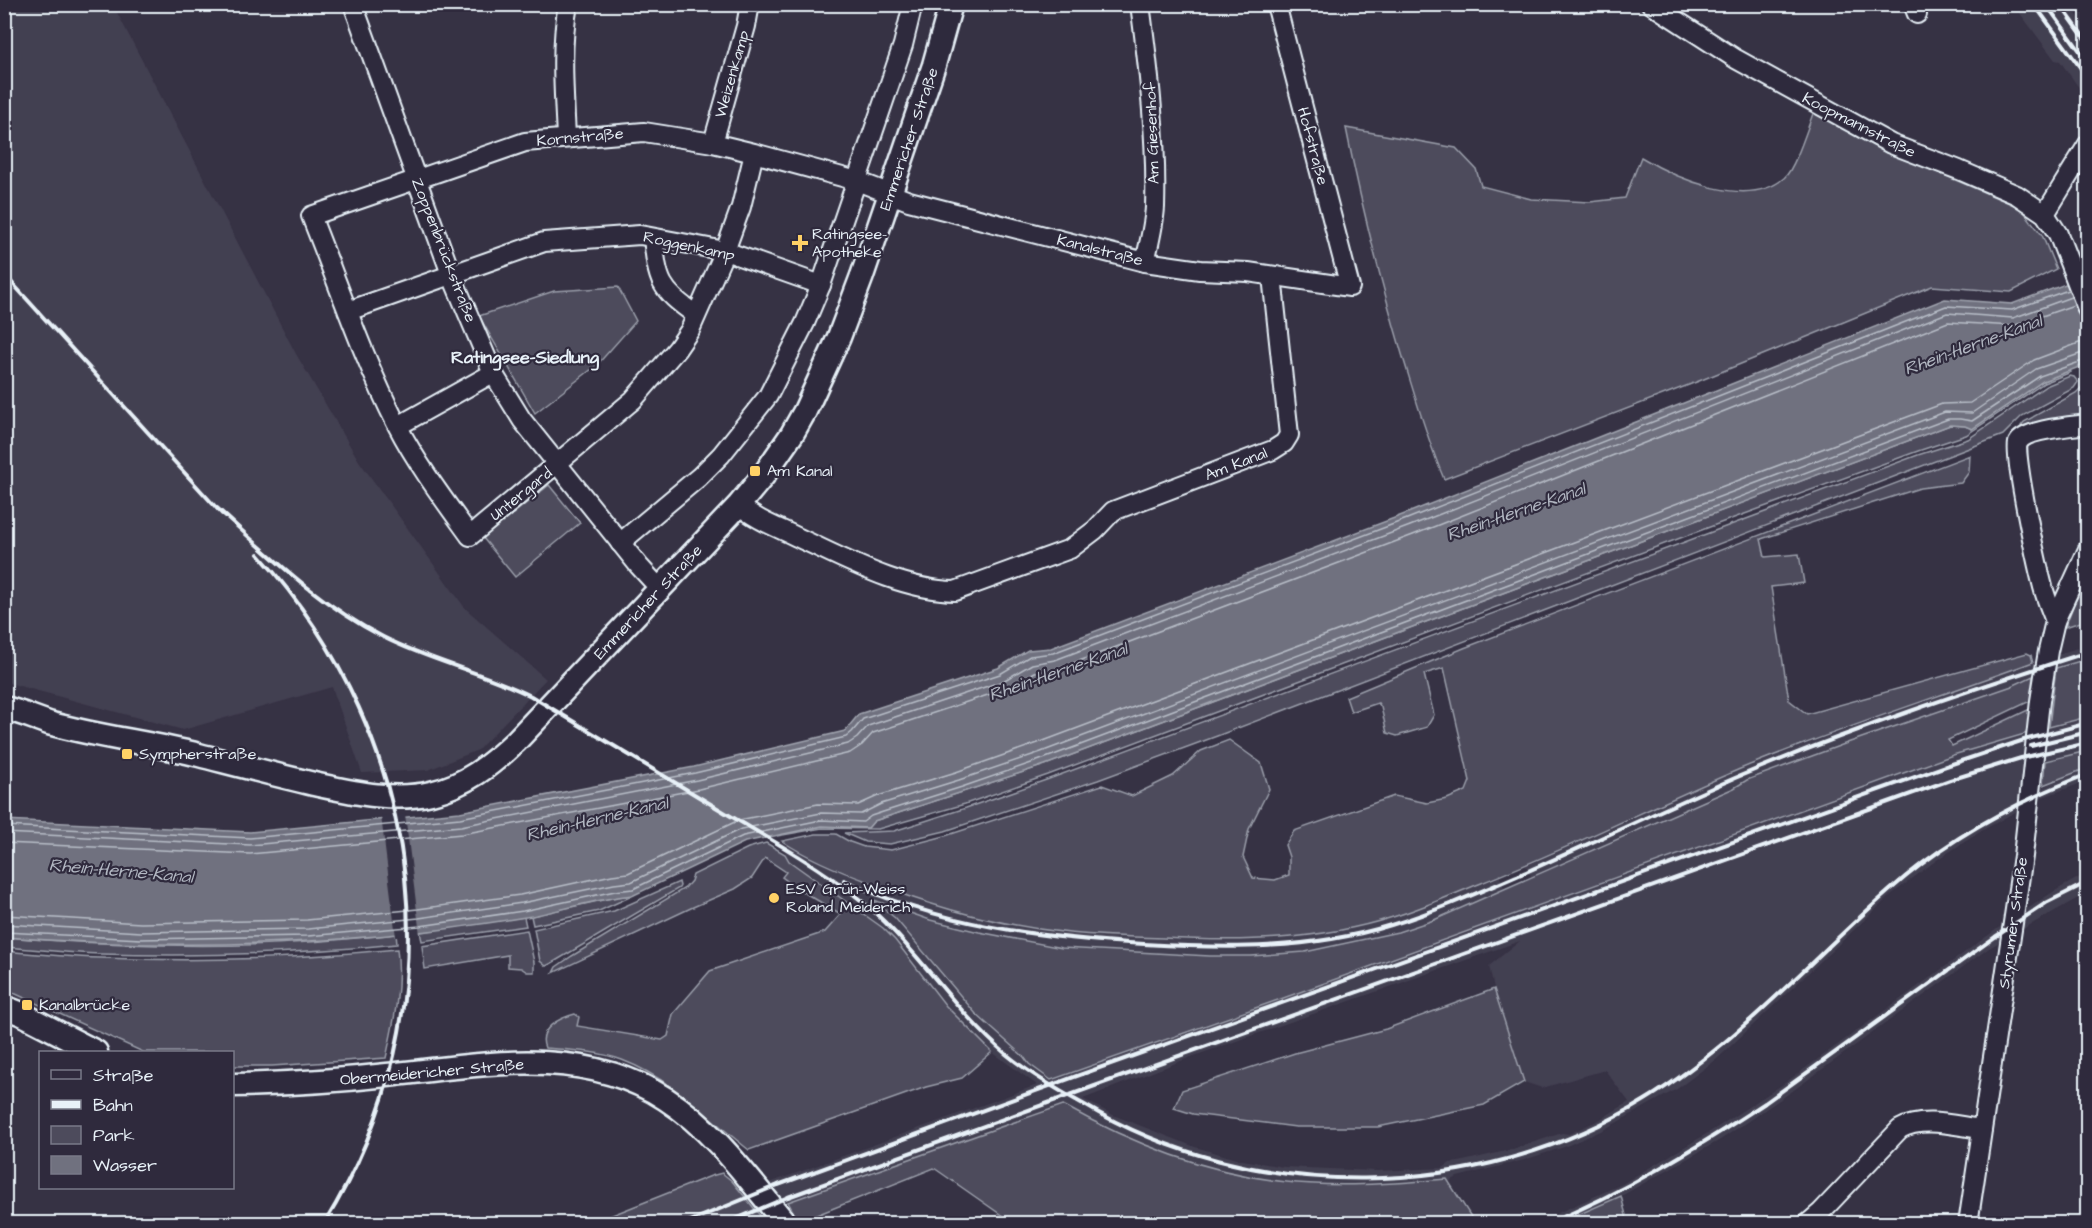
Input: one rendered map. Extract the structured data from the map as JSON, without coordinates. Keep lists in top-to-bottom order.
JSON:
{
  "streets": {
    "main road": ["Emmericher Straße", "Obermeidericher Straße"],
    "street": [
      "Weizenkamp",
      "Koopmannstraße",
      "Am Giesenhof",
      "Kornstraße",
      "Hofstraße",
      "Roggenkamp",
      "Zoppenbrückstraße",
      "Kanalstraße",
      "Am Kanal",
      "Untergard",
      "Styrumer Straße"
    ]
  },
  "crossings": [
    ["Weizenkamp", "Kornstraße"],
    ["Am Giesenhof", "Kanalstraße"],
    ["Kornstraße", "Zoppenbrückstraße"],
    ["Kornstraße", "Kanalstraße"],
    ["Kornstraße", "Untergard"],
    ["Emmericher Straße", "Zoppenbrückstraße"],
    ["Emmericher Straße", "Kanalstraße"],
    ["Emmericher Straße", "Am Kanal"],
    ["Hofstraße", "Kanalstraße"],
    ["Roggenkamp", "Zoppenbrückstraße"],
    ["Roggenkamp", "Untergard"],
    ["Zoppenbrückstraße", "Untergard"],
    ["Kanalstraße", "Am Kanal"]
  ],
  "districts": ["Ratingsee-Siedlung"],
  "water": ["Rhein-Herne-Kanal"],
  "places": {
    "health": ["Ratingsee- Apotheke"],
    "transit": ["Am Kanal", "Sympherstraße", "Kanalbrücke"],
    "other": ["ESV Grün-Weiss Roland Meiderich"]
  },
  "legend": [
    "Straße",
    "Bahn",
    "Park",
    "Wasser"
  ]
}
